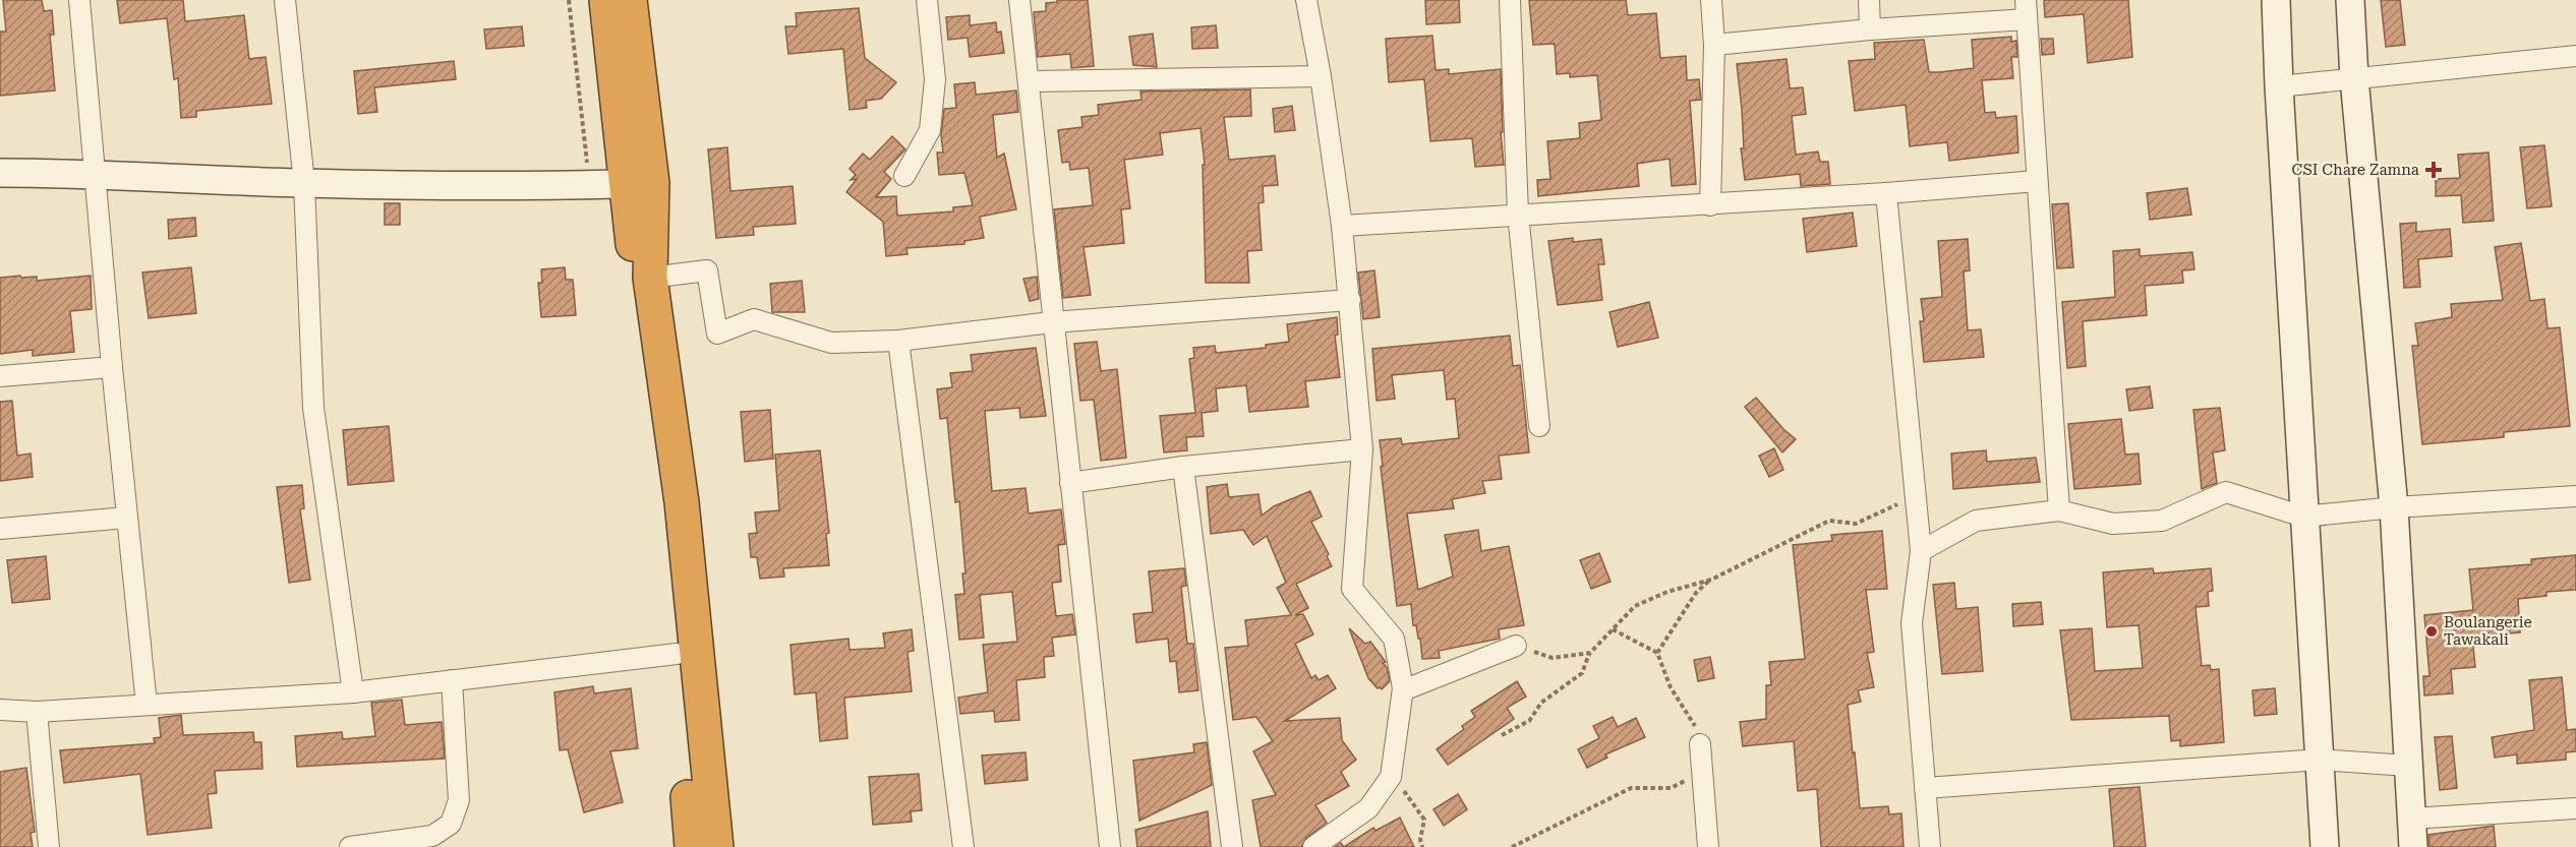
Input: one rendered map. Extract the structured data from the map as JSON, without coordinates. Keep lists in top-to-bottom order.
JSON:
{
  "places": {
    "health": ["CSI Chare Zamna"],
    "other": ["Boulangerie Tawakali"]
  }
}
